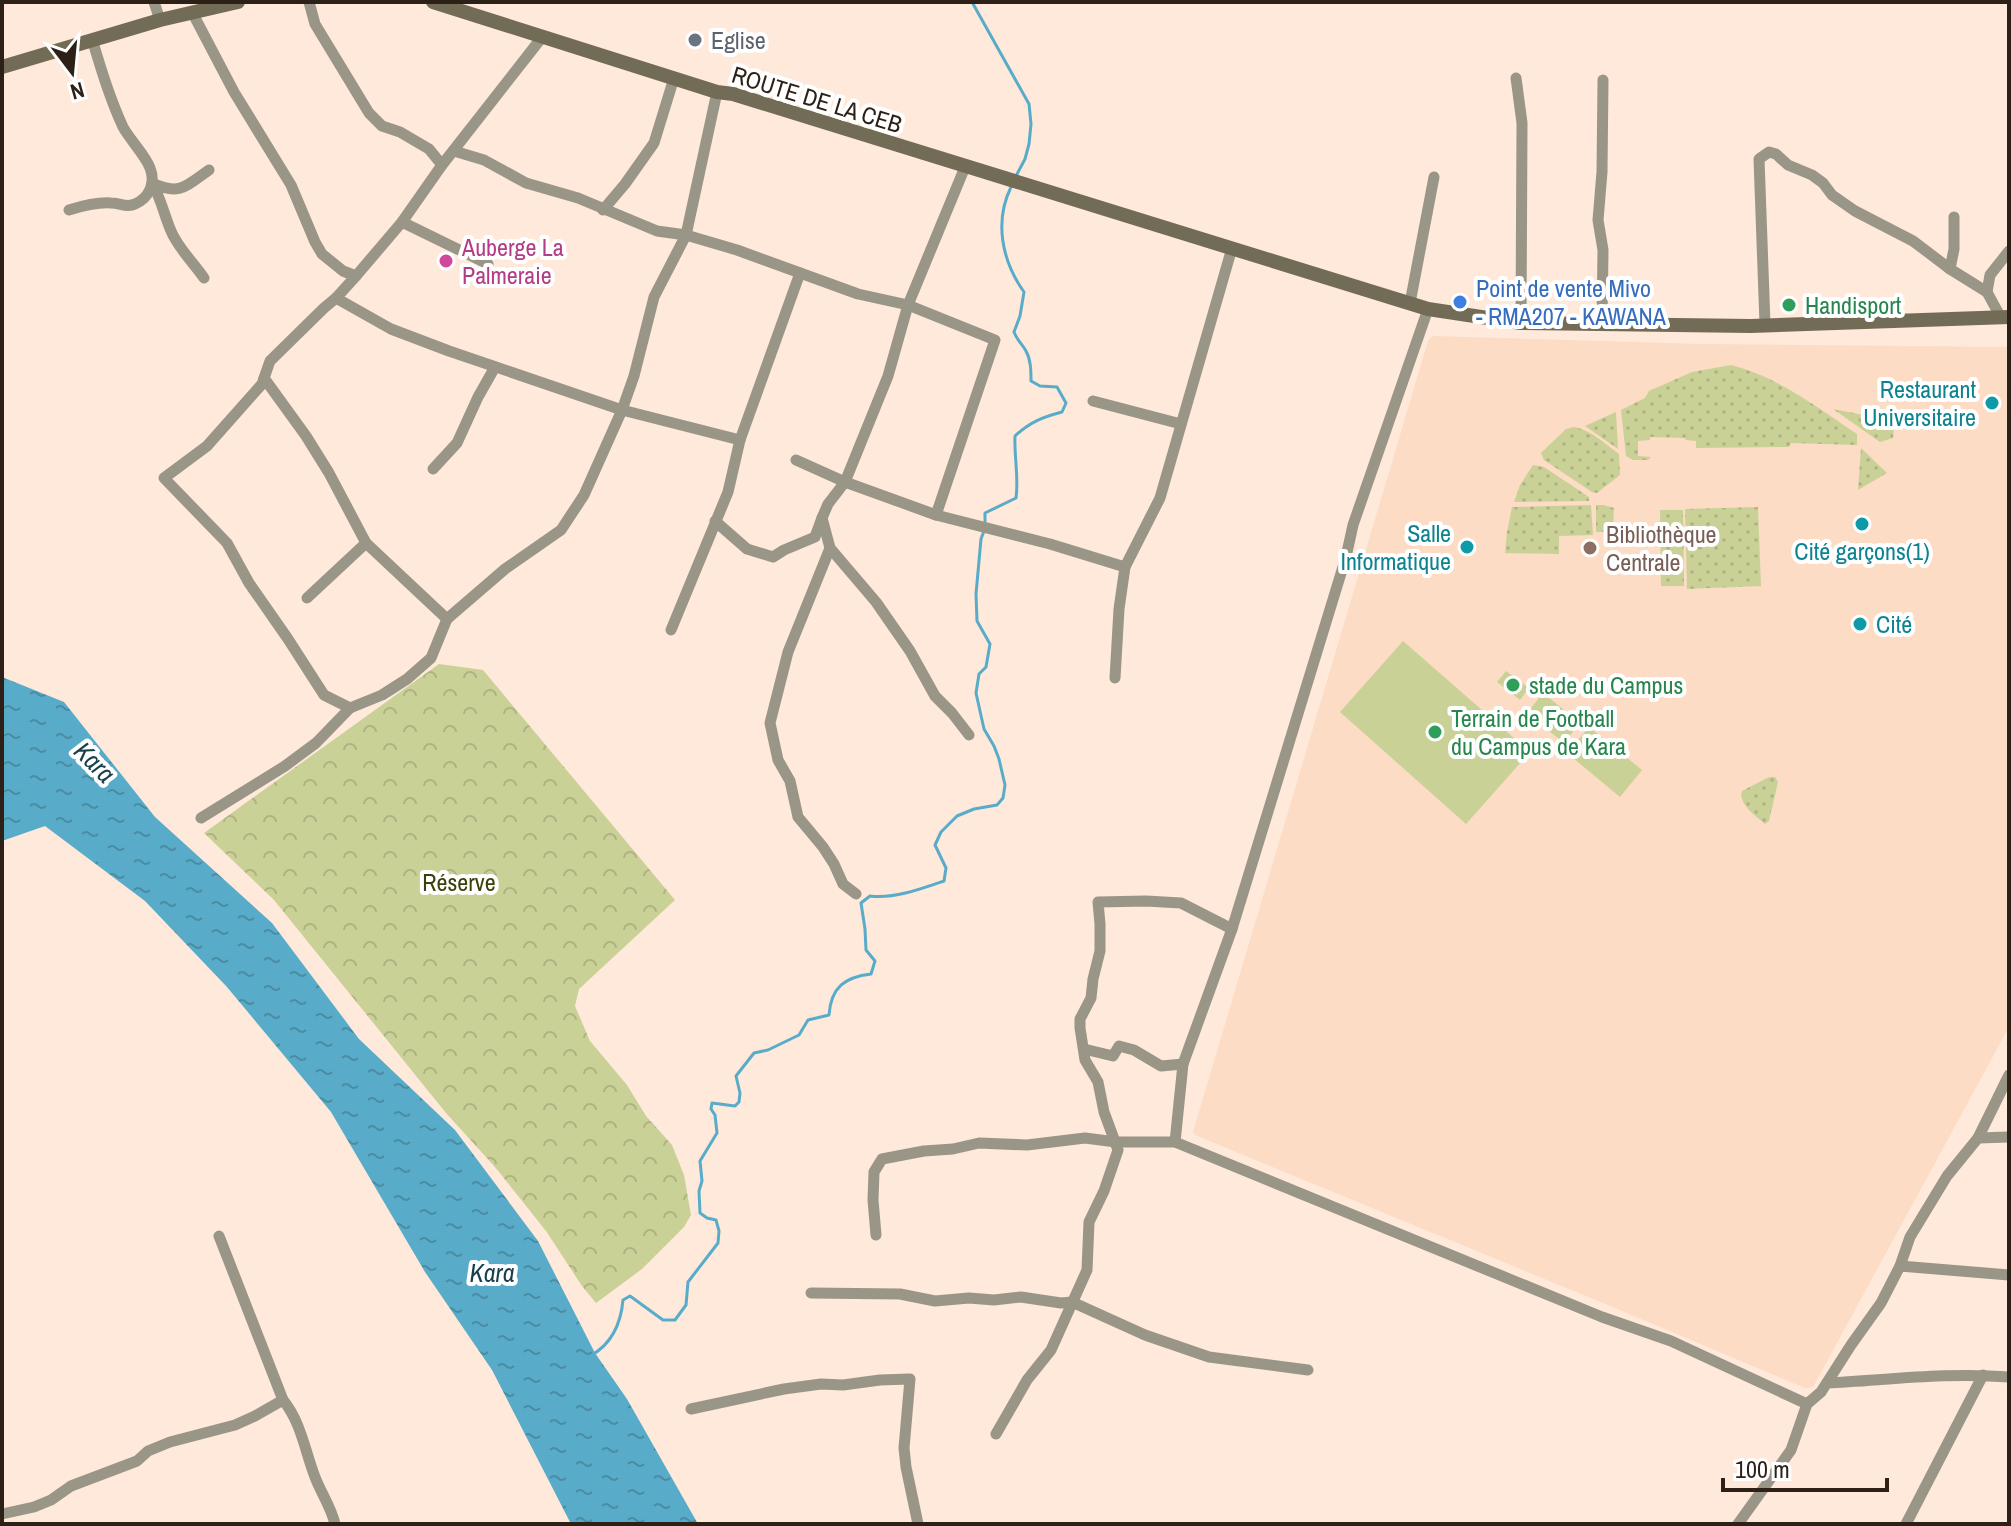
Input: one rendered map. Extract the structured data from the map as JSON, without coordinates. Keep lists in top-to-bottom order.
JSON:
{
  "streets": {
    "main road": ["ROUTE DE LA CEB"]
  },
  "water": ["Kara"],
  "parks": ["Réserve"],
  "places": [
    "Eglise",
    "Auberge La Palmeraie",
    "Point de vente Mivo - RMA207 - KAWANA",
    "Handisport",
    "Restaurant Universitaire",
    "Cité garçons(1)",
    "Salle Informatique",
    "Bibliothèque Centrale",
    "Cité",
    "stade du Campus",
    "Terrain de Football du Campus de Kara"
  ],
  "scale_bar": "100 m",
  "north": "bottom"
}
